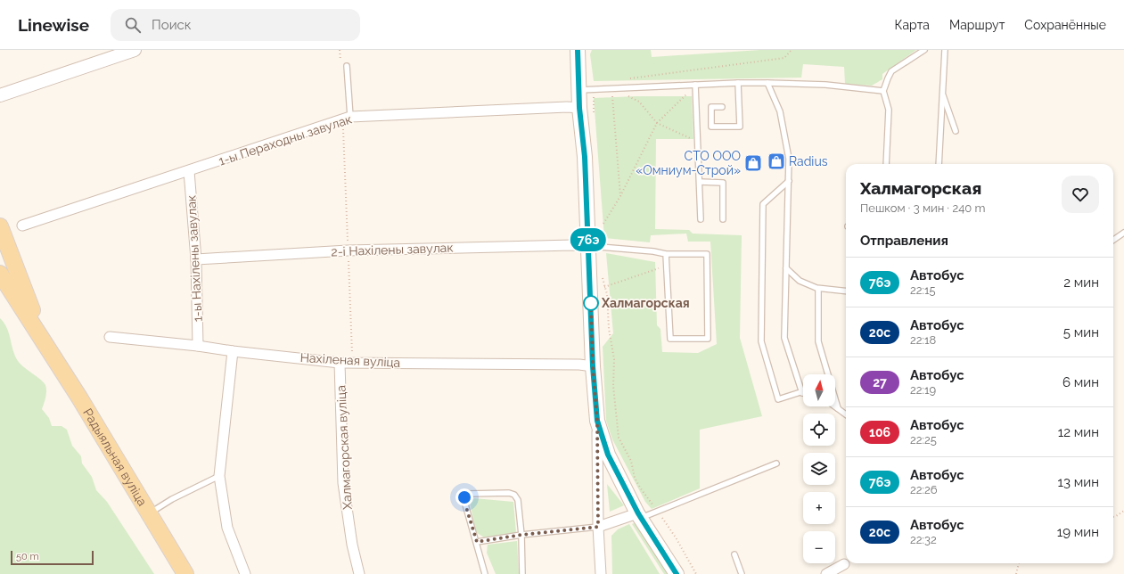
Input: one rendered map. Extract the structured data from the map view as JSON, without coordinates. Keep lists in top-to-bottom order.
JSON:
{
  "streets": {
    "main road": ["Радыяльная вуліца"],
    "street": [
      "1-ы Пераходны завулак",
      "2-і Нахілены завулак",
      "1-ы Нахілены завулак",
      "Нахіленая вуліца",
      "Халмагорская вуліца"
    ]
  },
  "crossings": [
    ["1-ы Пераходны завулак", "1-ы Нахілены завулак"],
    ["2-і Нахілены завулак", "1-ы Нахілены завулак"],
    ["1-ы Нахілены завулак", "Нахіленая вуліца"],
    ["Нахіленая вуліца", "Халмагорская вуліца"]
  ],
  "places": {
    "shop": ["Radius", "СТО ООО «Омниум-Строй»"],
    "other": ["Халмагорская"]
  },
  "lines": ["bus line 76э"],
  "scale_bar": "50 m",
  "north": "top",
  "page": {
    "header": "Linewise",
    "search": "Поиск",
    "nav": ["Карта", "Маршрут", "Сохранённые"],
    "on_map": "76э",
    "heading": [
      ["Халмагорская", "Пешком · 3 мин · 240 m"],
      "Отправления"
    ],
    "list": [
      {
        "mark": "76э",
        "name": "Автобус",
        "note": "22:15",
        "value": "2 мин"
      },
      {
        "mark": "20с",
        "name": "Автобус",
        "note": "22:18",
        "value": "5 мин"
      },
      {
        "mark": "27",
        "name": "Автобус",
        "note": "22:19",
        "value": "6 мин"
      },
      {
        "mark": "106",
        "name": "Автобус",
        "note": "22:25",
        "value": "12 мин"
      },
      {
        "mark": "76э",
        "name": "Автобус",
        "note": "22:26",
        "value": "13 мин"
      },
      {
        "mark": "20с",
        "name": "Автобус",
        "note": "22:32",
        "value": "19 мин"
      }
    ],
    "map_buttons": ["+", "−"],
    "scale": "50 m"
  }
}
